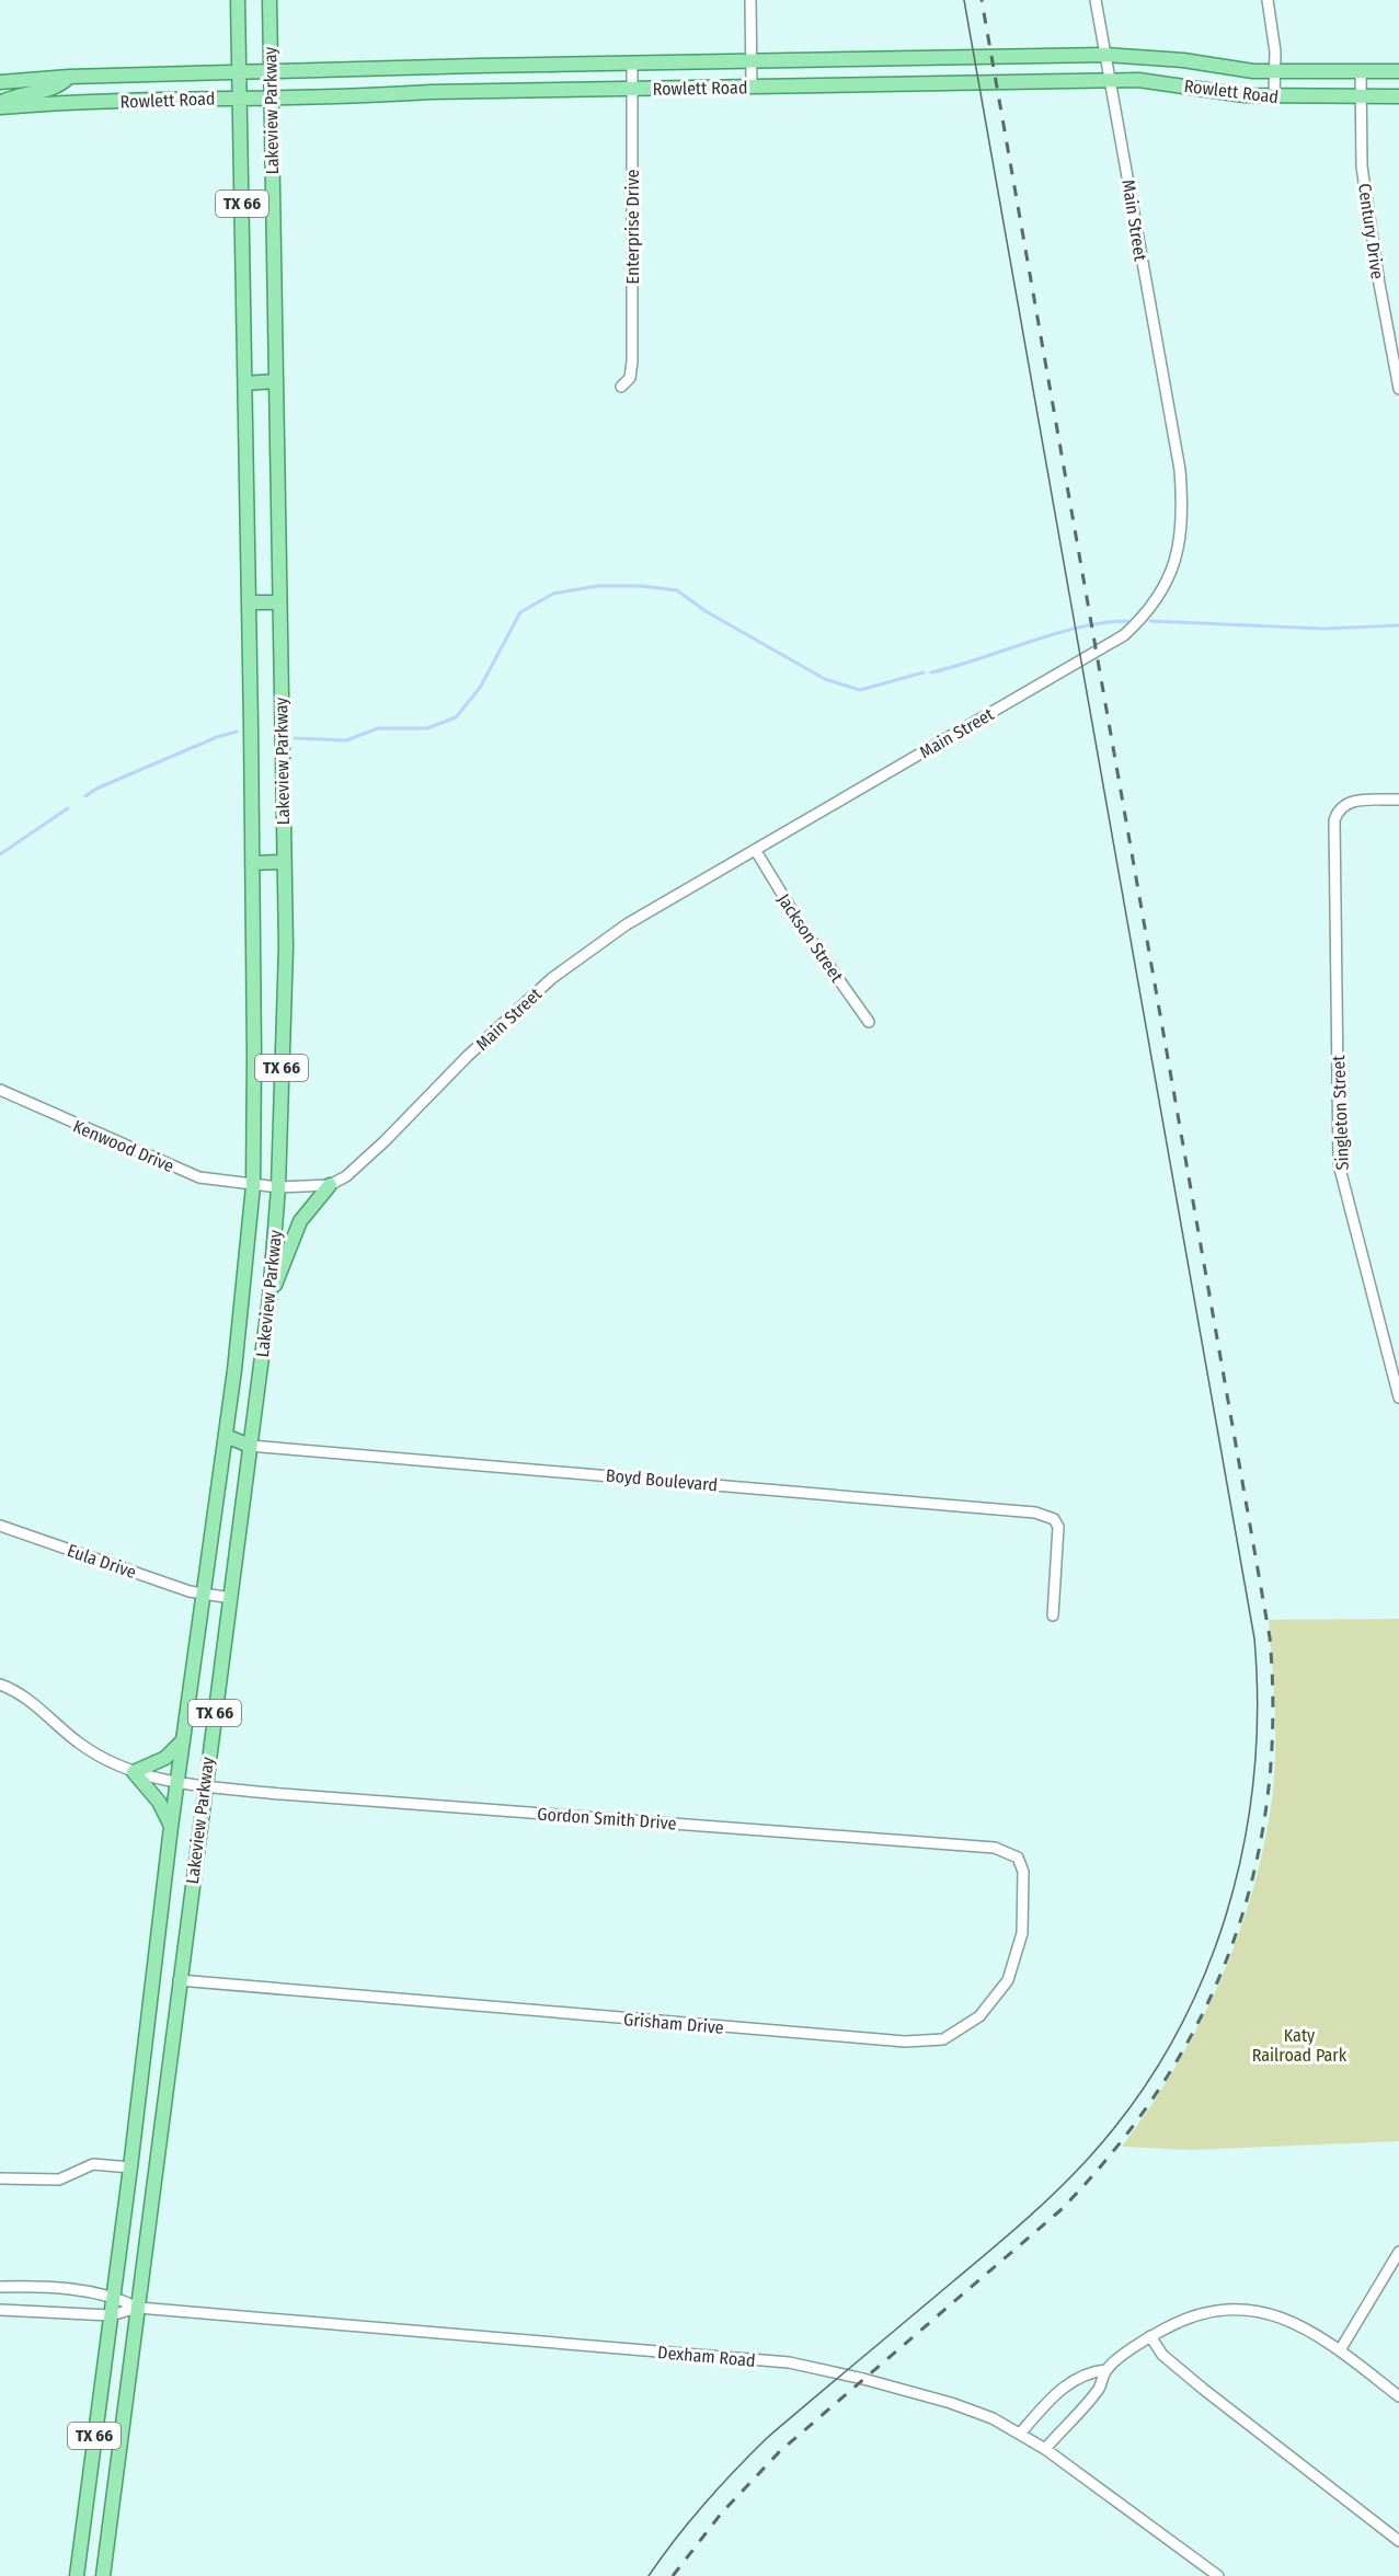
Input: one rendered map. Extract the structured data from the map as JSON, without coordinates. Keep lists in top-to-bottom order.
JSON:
{
  "streets": {
    "main road": ["Rowlett Road", "Lakeview Parkway", "TX 66"],
    "street": [
      "Main Street",
      "Enterprise Drive",
      "Century Drive",
      "Jackson Street",
      "Singleton Street",
      "Kenwood Drive",
      "Boyd Boulevard",
      "Eula Drive",
      "Gordon Smith Drive",
      "Grisham Drive",
      "Dexham Road"
    ]
  },
  "crossings": [
    ["Rowlett Road", "Lakeview Parkway"],
    ["Rowlett Road", "Main Street"],
    ["Rowlett Road", "Enterprise Drive"],
    ["Rowlett Road", "Century Drive"],
    ["Lakeview Parkway", "Kenwood Drive"],
    ["Lakeview Parkway", "Boyd Boulevard"],
    ["Lakeview Parkway", "Eula Drive"],
    ["Lakeview Parkway", "Gordon Smith Drive"],
    ["Lakeview Parkway", "Grisham Drive"],
    ["Lakeview Parkway", "Dexham Road"],
    ["Main Street", "Jackson Street"],
    ["Gordon Smith Drive", "Grisham Drive"]
  ],
  "parks": ["Katy Railroad Park"]
}
